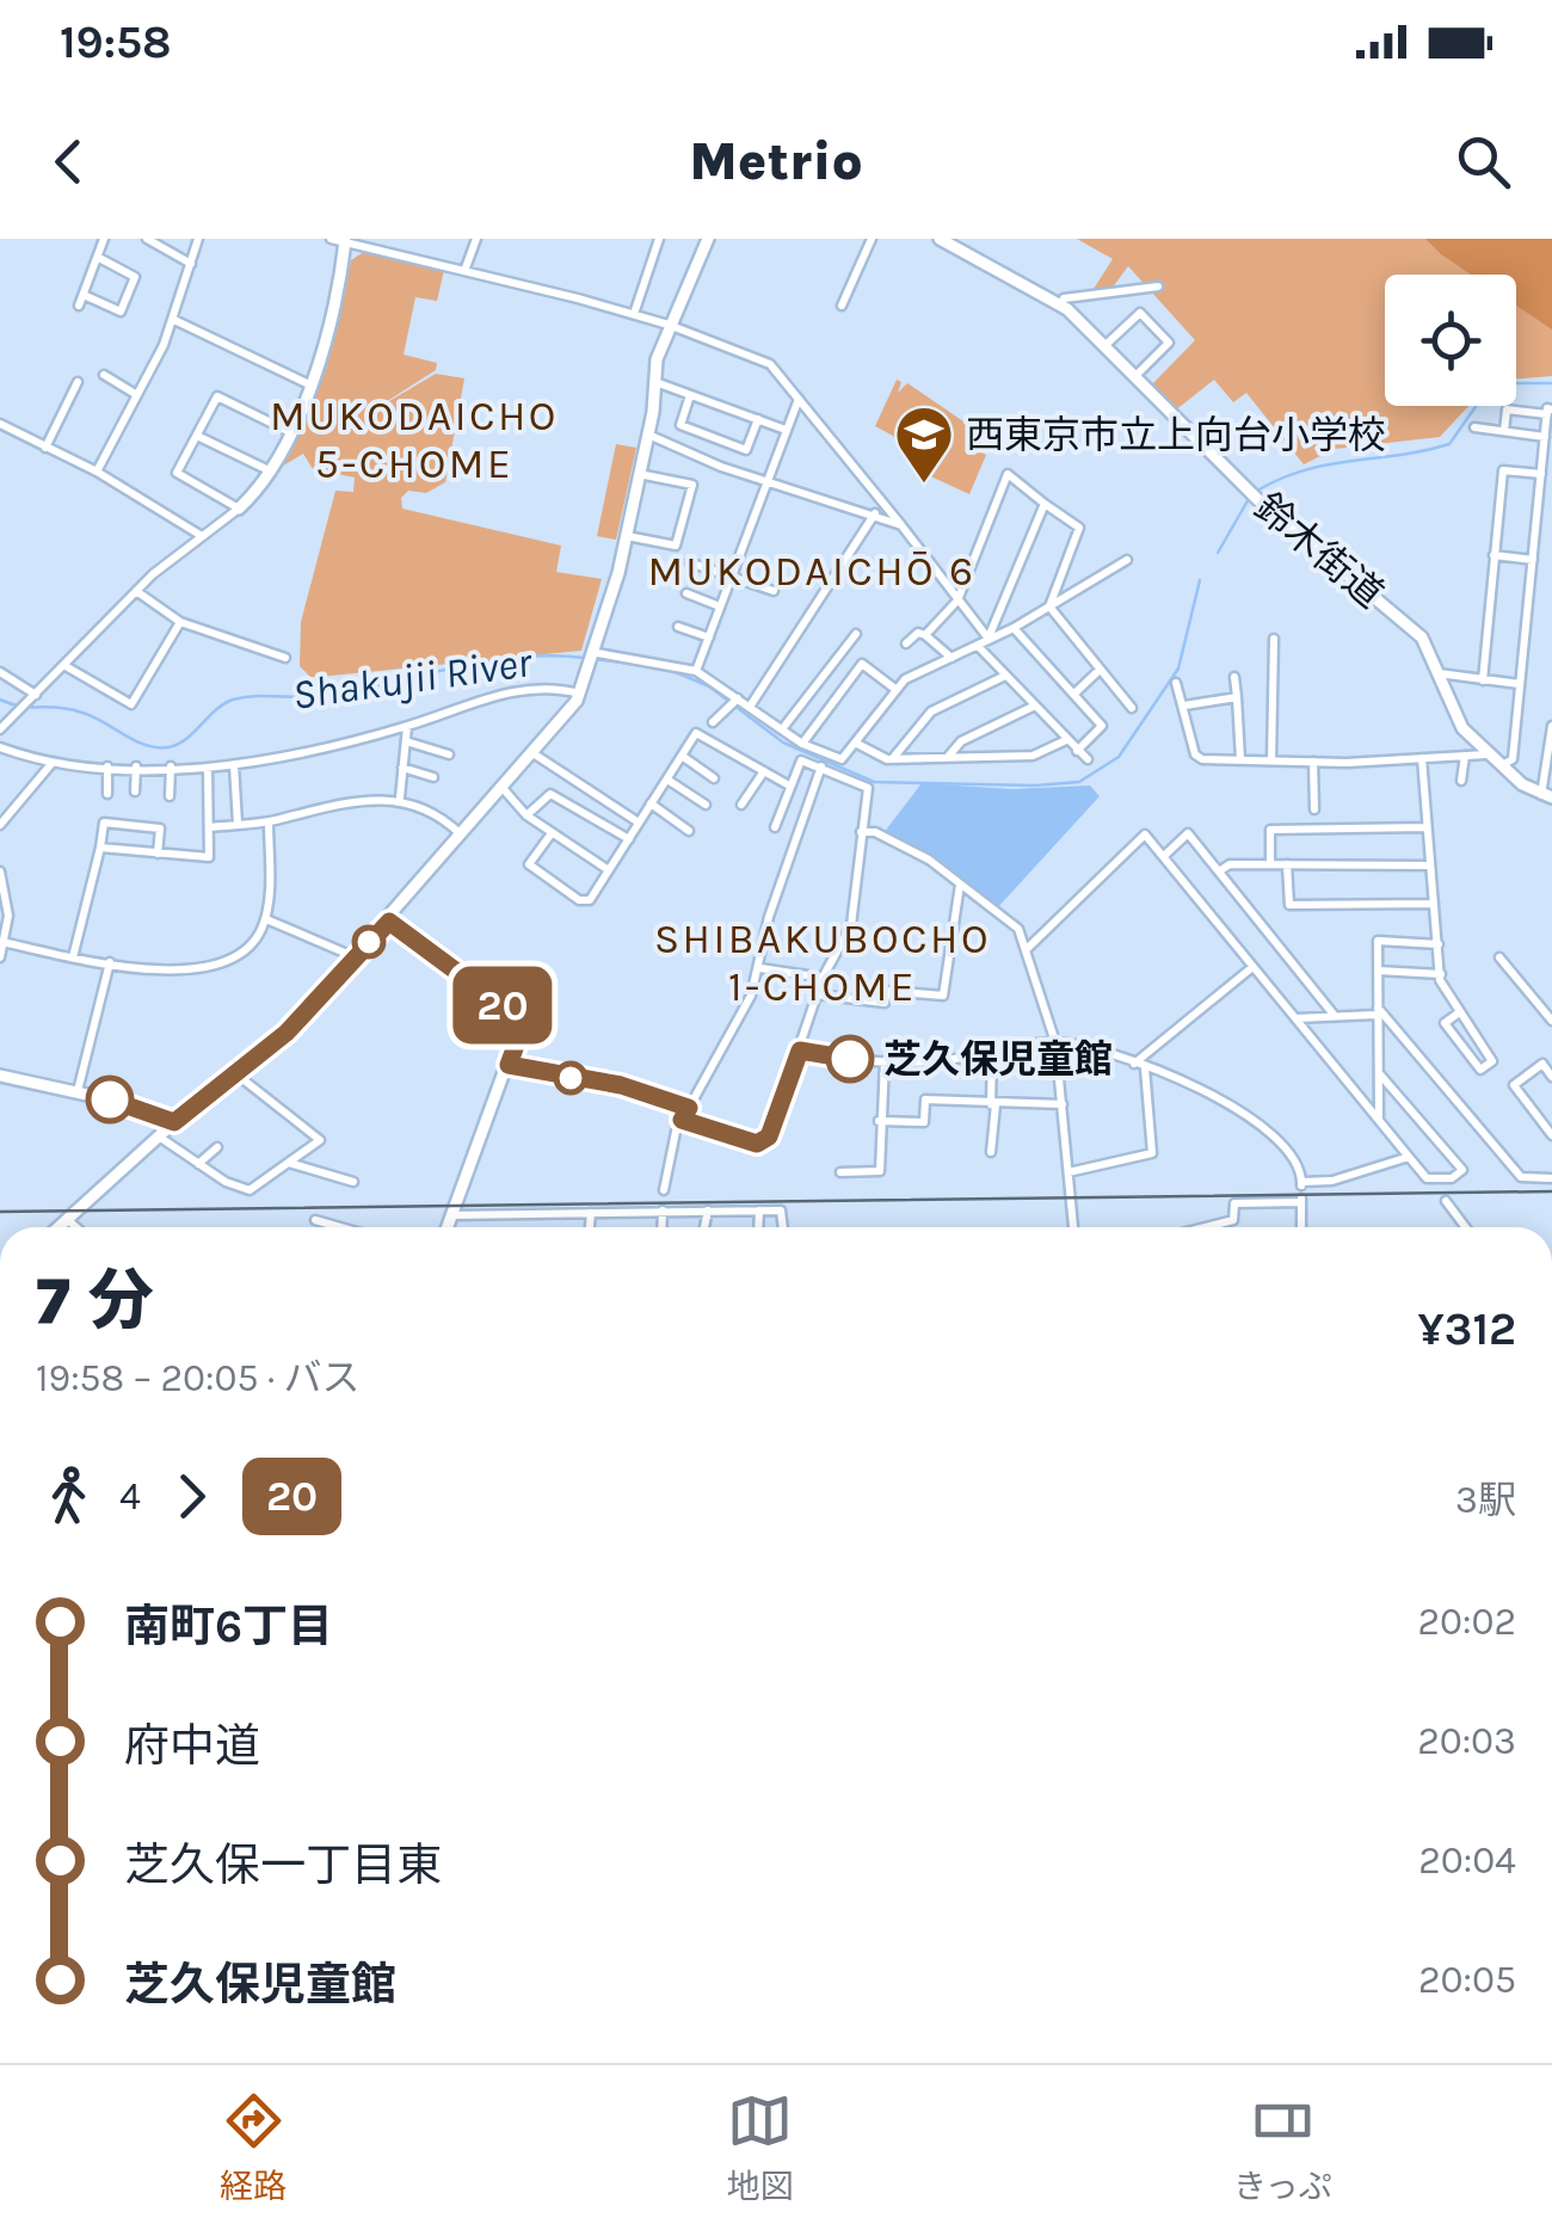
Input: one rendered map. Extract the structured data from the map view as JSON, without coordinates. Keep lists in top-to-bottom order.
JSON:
{
  "streets": {
    "street": ["鈴木街道"]
  },
  "districts": ["MUKODAICHO 5-CHOME", "MUKODAICHŌ 6", "SHIBAKUBOCHO 1-CHOME"],
  "water": ["Shakujii River"],
  "places": {
    "school or university": ["西東京市立上向台小学校"],
    "other": ["芝久保児童館"]
  },
  "lines": ["bus line 20"],
  "page": {
    "status": "19:58",
    "header": "Metrio",
    "on_map": "20",
    "heading": ["7 分", "19:58 – 20:05 · バス", "¥312"],
    "legs": ["4", "20", "3駅"],
    "list": [
      {
        "name": "南町6丁目",
        "value": "20:02"
      },
      {
        "name": "府中道",
        "value": "20:03"
      },
      {
        "name": "芝久保一丁目東",
        "value": "20:04"
      },
      {
        "name": "芝久保児童館",
        "value": "20:05"
      }
    ],
    "tabs": ["経路", "地図", "きっぷ"]
  }
}
